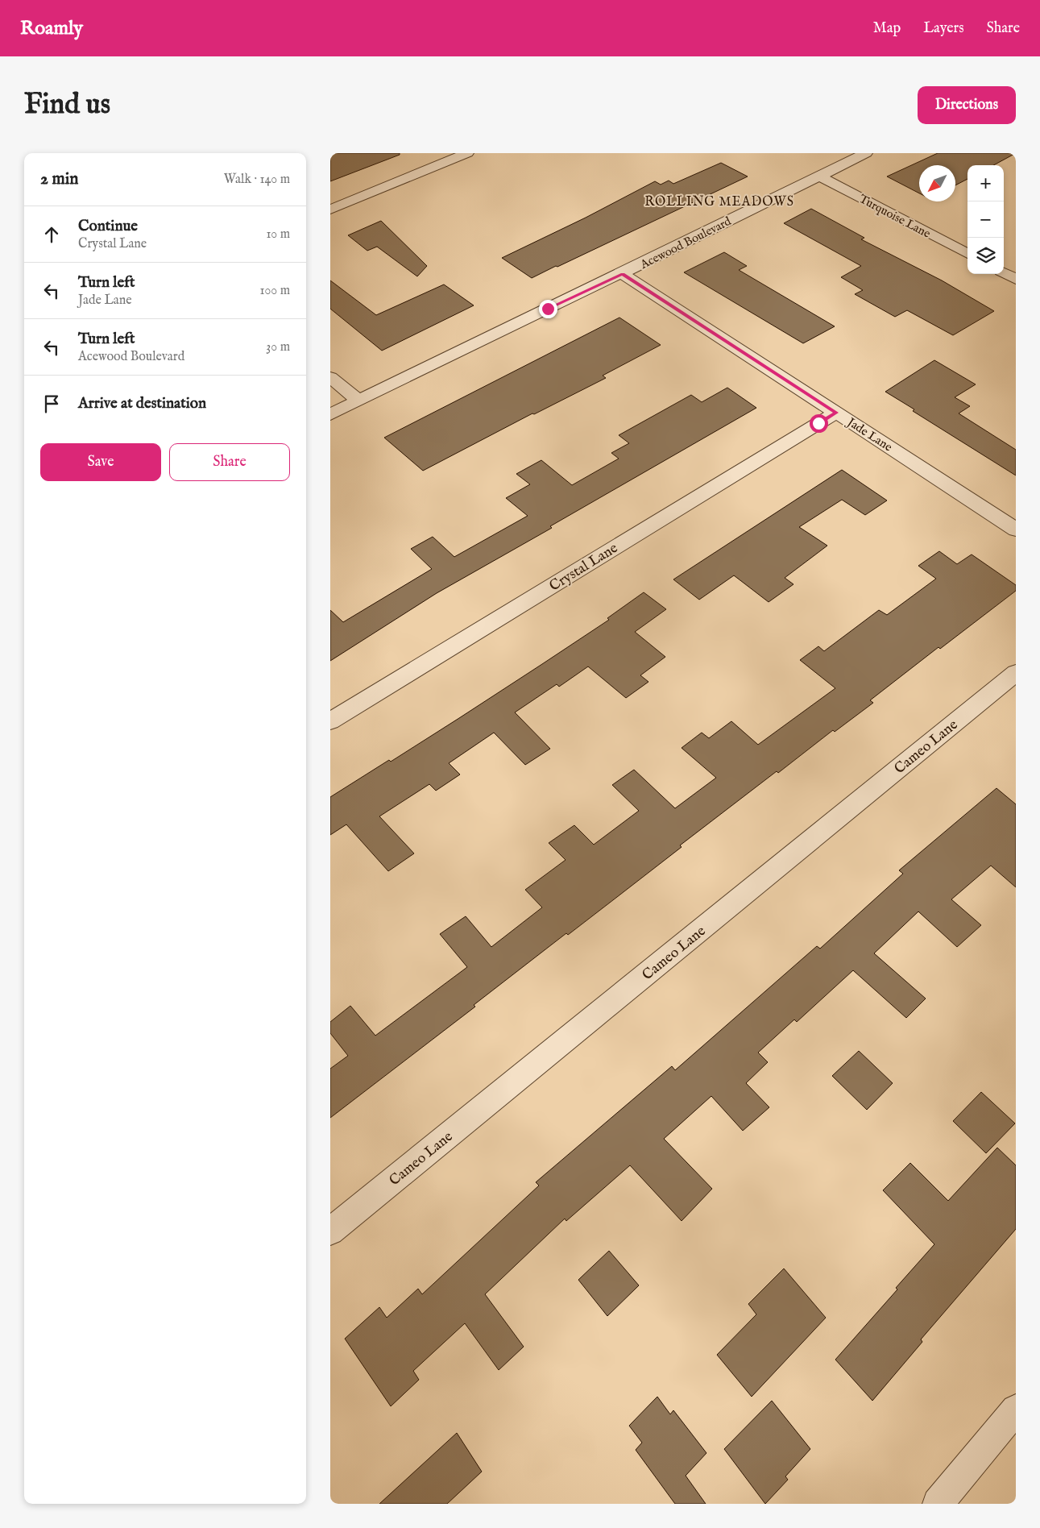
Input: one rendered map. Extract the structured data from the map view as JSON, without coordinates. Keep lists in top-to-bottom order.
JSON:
{
  "streets": {
    "street": [
      "Turquoise Lane",
      "Acewood Boulevard",
      "Jade Lane",
      "Crystal Lane",
      "Cameo Lane"
    ]
  },
  "crossings": [
    ["Turquoise Lane", "Acewood Boulevard"],
    ["Acewood Boulevard", "Jade Lane"],
    ["Jade Lane", "Crystal Lane"]
  ],
  "districts": ["ROLLING MEADOWS"],
  "north": "bottom left",
  "page": {
    "header": "Roamly",
    "nav": ["Map", "Layers", "Share"],
    "buttons": [
      "Directions",
      ["Save", "Share"]
    ],
    "title": "Find us",
    "heading": ["2 min", "Walk · 140 m"],
    "map_buttons": ["+", "−"],
    "list": [
      ["Continue", "Crystal Lane", "10 m"],
      ["Turn left", "Jade Lane", "100 m"],
      ["Turn left", "Acewood Boulevard", "30 m"],
      "Arrive at destination"
    ]
  }
}
